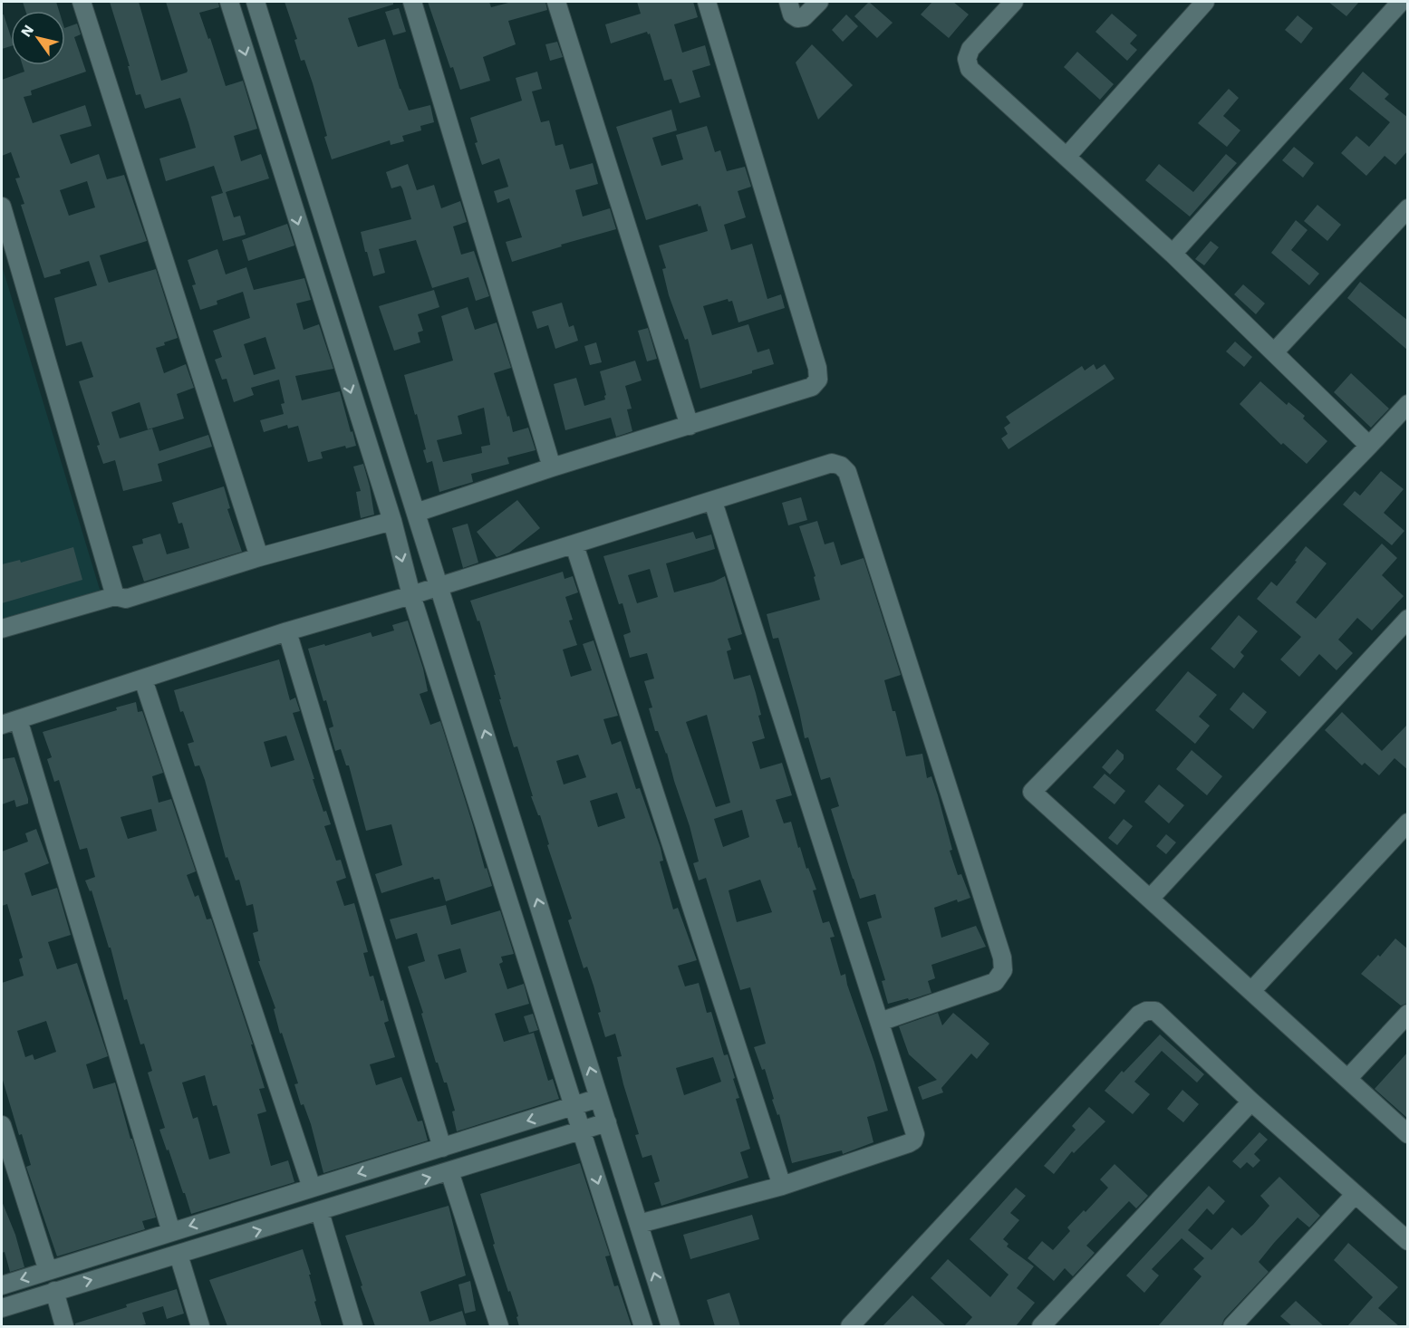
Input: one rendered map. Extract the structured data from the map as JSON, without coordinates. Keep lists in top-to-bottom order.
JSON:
{
  "north": "top left"
}
